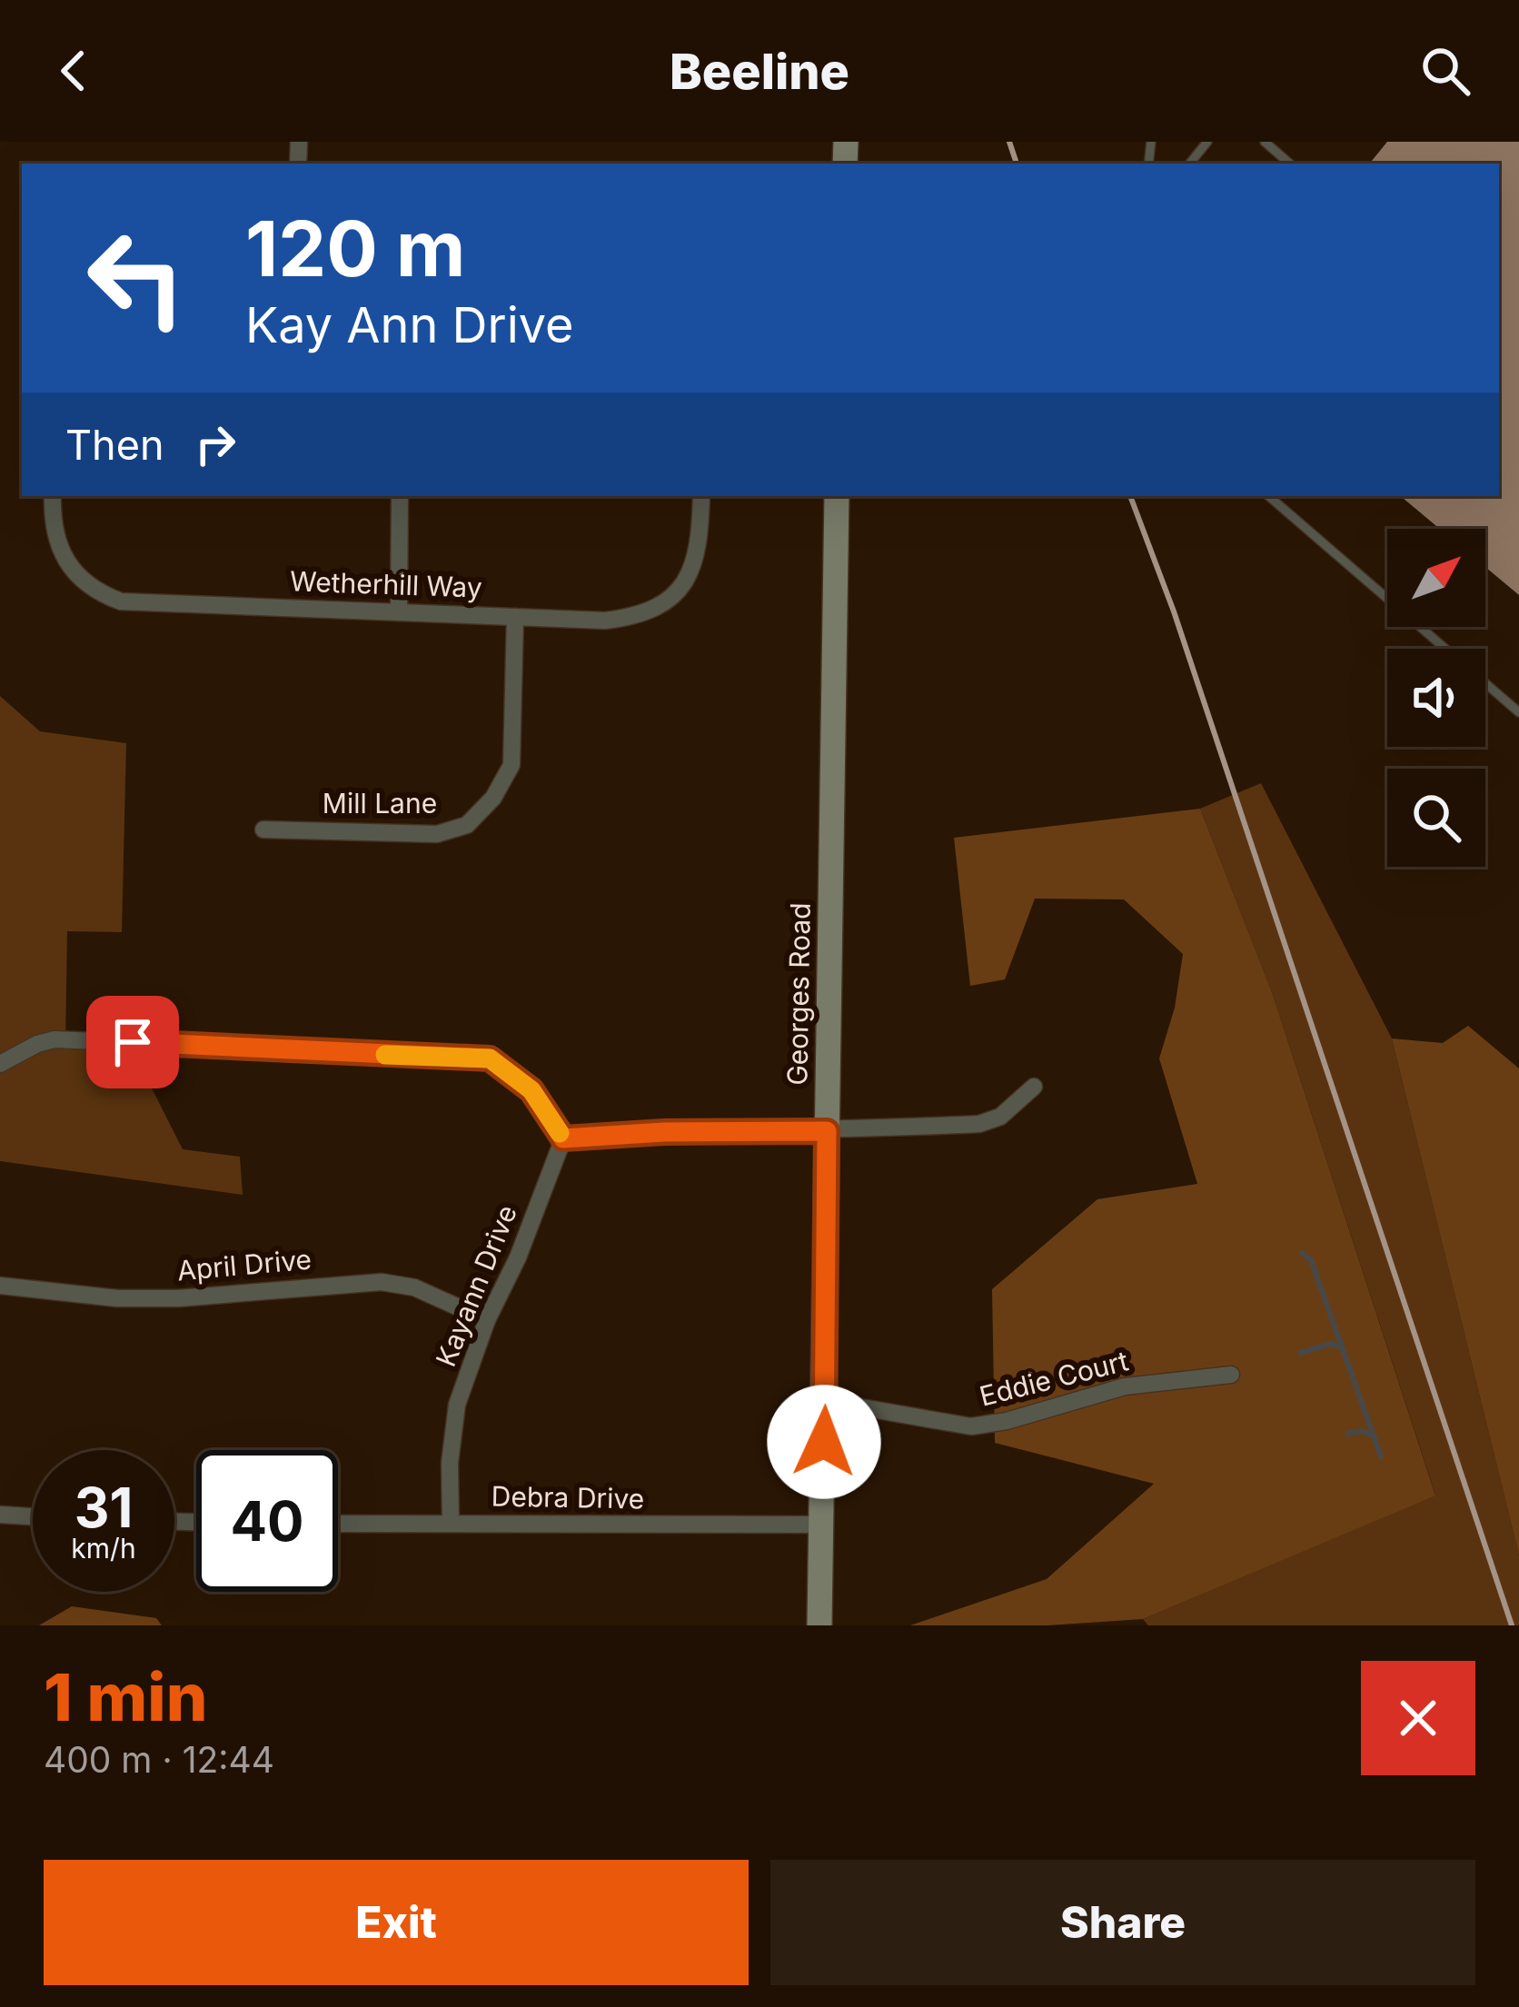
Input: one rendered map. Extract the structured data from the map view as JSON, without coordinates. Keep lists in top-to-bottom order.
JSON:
{
  "streets": {
    "street": [
      "Wetherhill Way",
      "Mill Lane",
      "Georges Road",
      "April Drive",
      "Kayann Drive",
      "Eddie Court",
      "Debra Drive"
    ]
  },
  "crossings": [
    ["Wetherhill Way", "Mill Lane"],
    ["Georges Road", "Eddie Court"],
    ["Georges Road", "Debra Drive"],
    ["April Drive", "Kayann Drive"],
    ["Kayann Drive", "Debra Drive"]
  ],
  "north": "top right",
  "page": {
    "header": "Beeline",
    "turn": ["120 m", "Kay Ann Drive"],
    "then": "Then",
    "speed": "31 km/h",
    "limit": "40",
    "heading": ["1 min", "400 m · 12:44"],
    "buttons": ["Exit", "Share"]
  }
}
